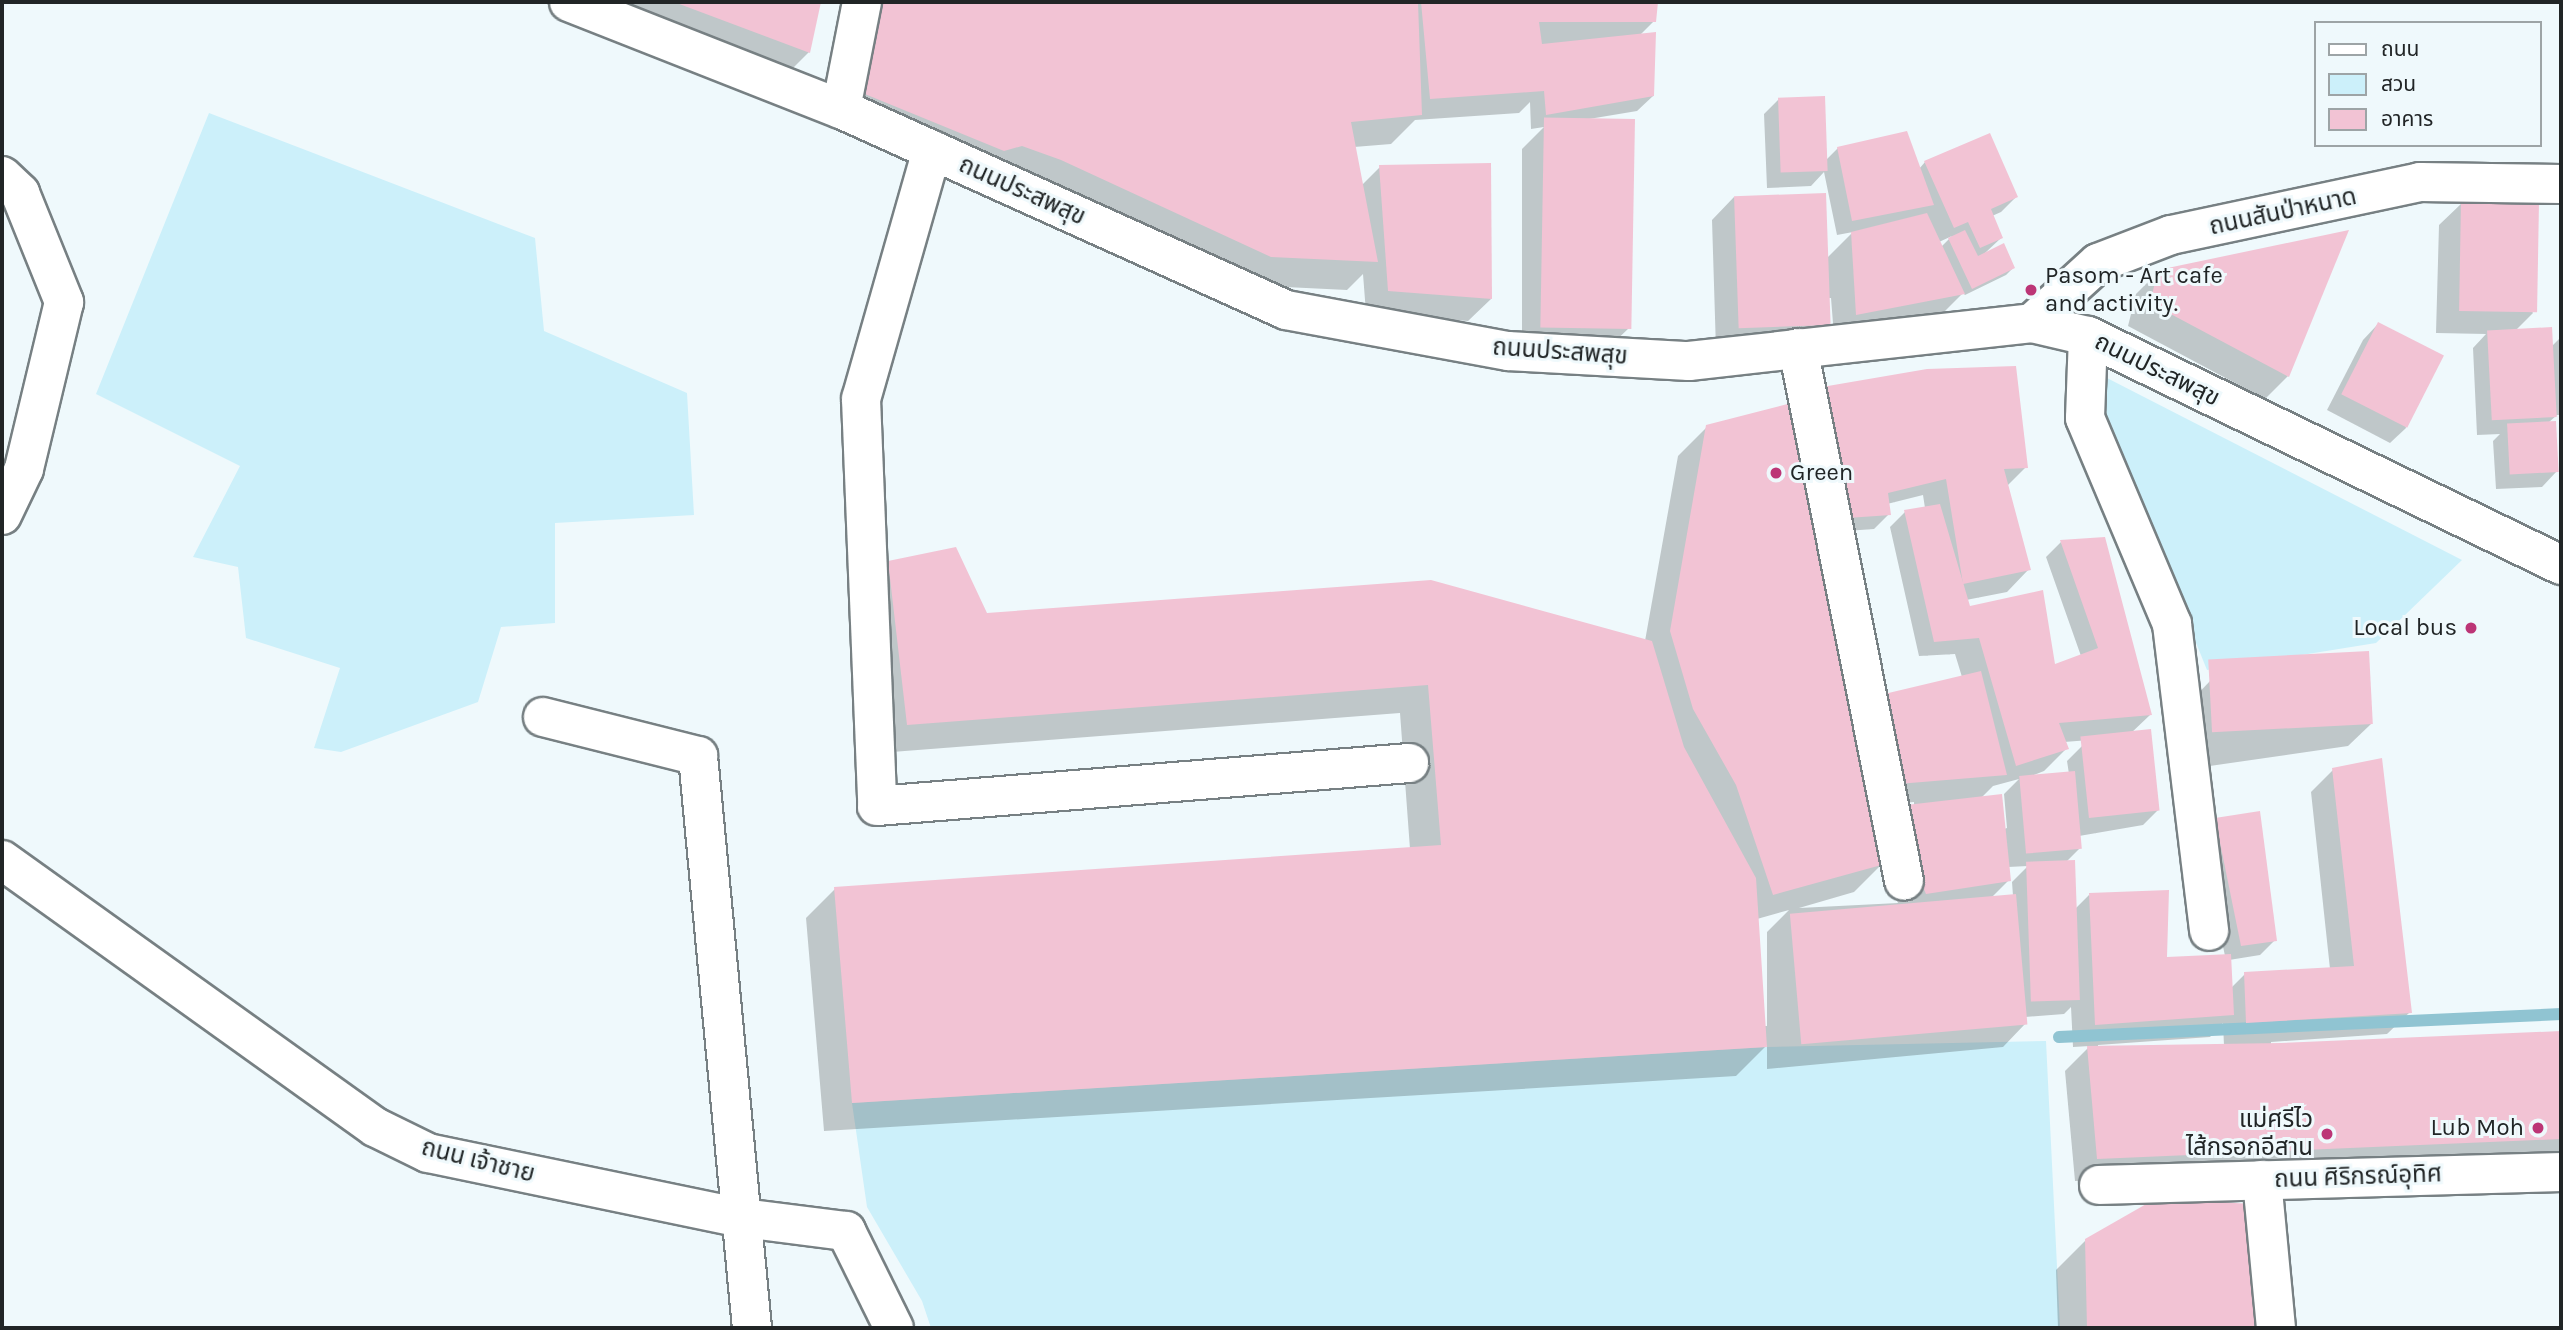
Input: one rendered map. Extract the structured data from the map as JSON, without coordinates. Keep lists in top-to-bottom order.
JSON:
{
  "streets": {
    "street": [
      "ถนนประสพสุข",
      "ถนนสันป่าหนาด",
      "ถนน เจ้าชาย",
      "ถนน ศิริกรณ์อุทิศ"
    ]
  },
  "crossings": [
    ["ถนนประสพสุข", "ถนนสันป่าหนาด"]
  ],
  "places": [
    "Pasom - Art cafe and activity.",
    "Green",
    "Local bus",
    "Lub Moh",
    "แม่ศรีไว ไส้กรอกอีสาน"
  ],
  "legend": ["ถนน", "สวน", "อาคาร"]
}
